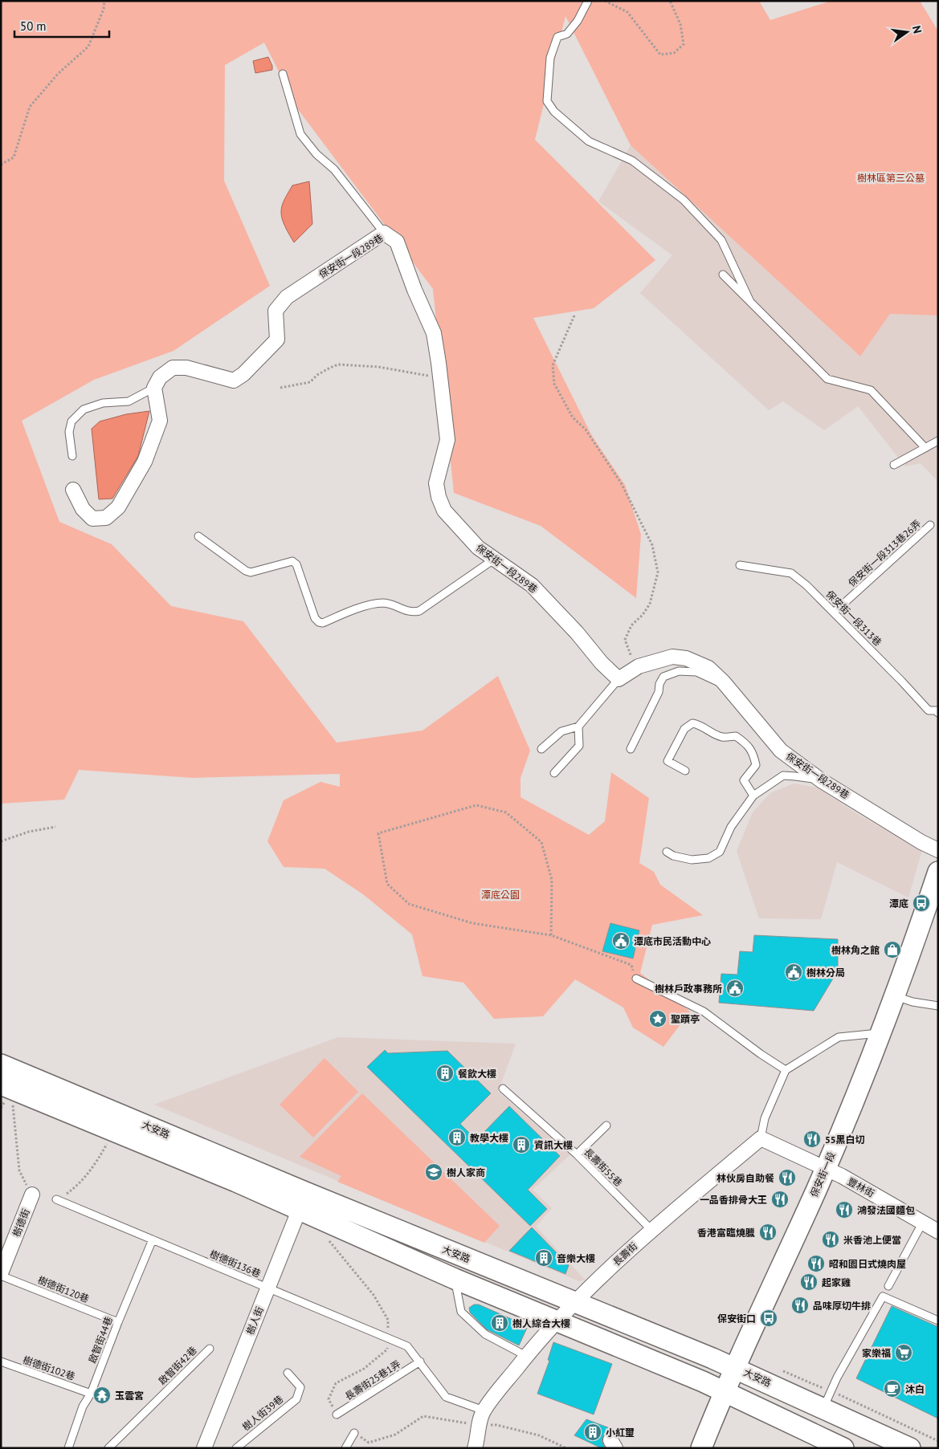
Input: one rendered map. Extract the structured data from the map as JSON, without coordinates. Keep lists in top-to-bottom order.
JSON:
{
  "streets": {
    "street": [
      "保安街一段289巷",
      "大安路",
      "保安街一段",
      "豐林街",
      "樹德街",
      "長壽街",
      "樹人街"
    ],
    "lane": [
      "保安街一段313巷26弄",
      "保安街一段313巷",
      "長壽街55巷",
      "樹德街136巷",
      "樹德街120巷",
      "啟智街44巷",
      "啟智街42巷",
      "樹德街102巷",
      "長壽街25巷1弄",
      "樹人街39巷"
    ]
  },
  "crossings": [
    ["保安街一段313巷26弄", "保安街一段313巷"],
    ["大安路", "保安街一段"],
    ["大安路", "長壽街"],
    ["大安路", "樹人街"],
    ["長壽街55巷", "長壽街"],
    ["保安街一段", "豐林街"],
    ["樹德街", "樹德街120巷"],
    ["樹德街136巷", "樹人街"],
    ["樹德街136巷", "啟智街44巷"],
    ["樹德街136巷", "長壽街25巷1弄"],
    ["樹德街120巷", "啟智街44巷"],
    ["啟智街44巷", "樹德街102巷"]
  ],
  "parks": ["樹林區第三公墓", "潭底公園"],
  "places": {
    "bus stop": ["潭底", "保安街口"],
    "public building": ["潭底市民活動中心", "樹林分局", "樹林戶政事務所"],
    "shop": ["樹林角之館"],
    "place": ["聖蹟亭"],
    "building": [
      "餐飲大樓",
      "教學大樓",
      "資訊大樓",
      "音樂大樓",
      "樹人綜合大樓",
      "小紅璽"
    ],
    "restaurant": [
      "55黑白切",
      "林伙房自助餐",
      "一品香排骨大王",
      "鴻發法國麵包",
      "香港富臨燒臘",
      "米香池上便當",
      "昭和園日式燒肉屋",
      "起家雞",
      "品味厚切牛排"
    ],
    "school or university": ["樹人家商"],
    "supermarket": ["家樂福"],
    "cafe": ["沐白"],
    "temple": ["玉雲宮"]
  },
  "scale_bar": "50 m",
  "north": "right"
}
